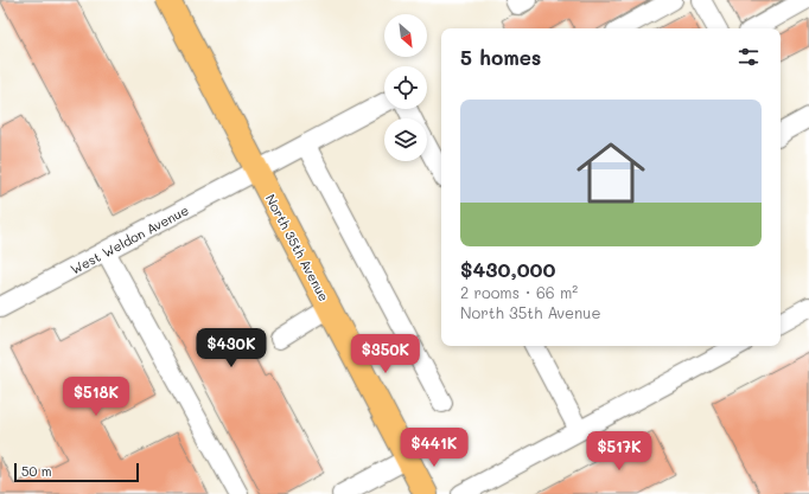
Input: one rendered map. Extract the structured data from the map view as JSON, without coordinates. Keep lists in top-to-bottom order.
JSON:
{
  "streets": {
    "main road": ["North 35th Avenue"],
    "street": ["West Weldon Avenue"]
  },
  "crossings": [
    ["West Weldon Avenue", "North 35th Avenue"]
  ],
  "scale_bar": "50 m",
  "north": "bottom right",
  "page": {
    "heading": "5 homes",
    "list": [
      {
        "name": "$430,000",
        "note": "2 rooms · 66 m² · North 35th Avenue"
      }
    ],
    "price": [
      "$430K",
      "$350K",
      "$518K",
      "$441K",
      "$517K"
    ],
    "scale": "50 m"
  }
}
